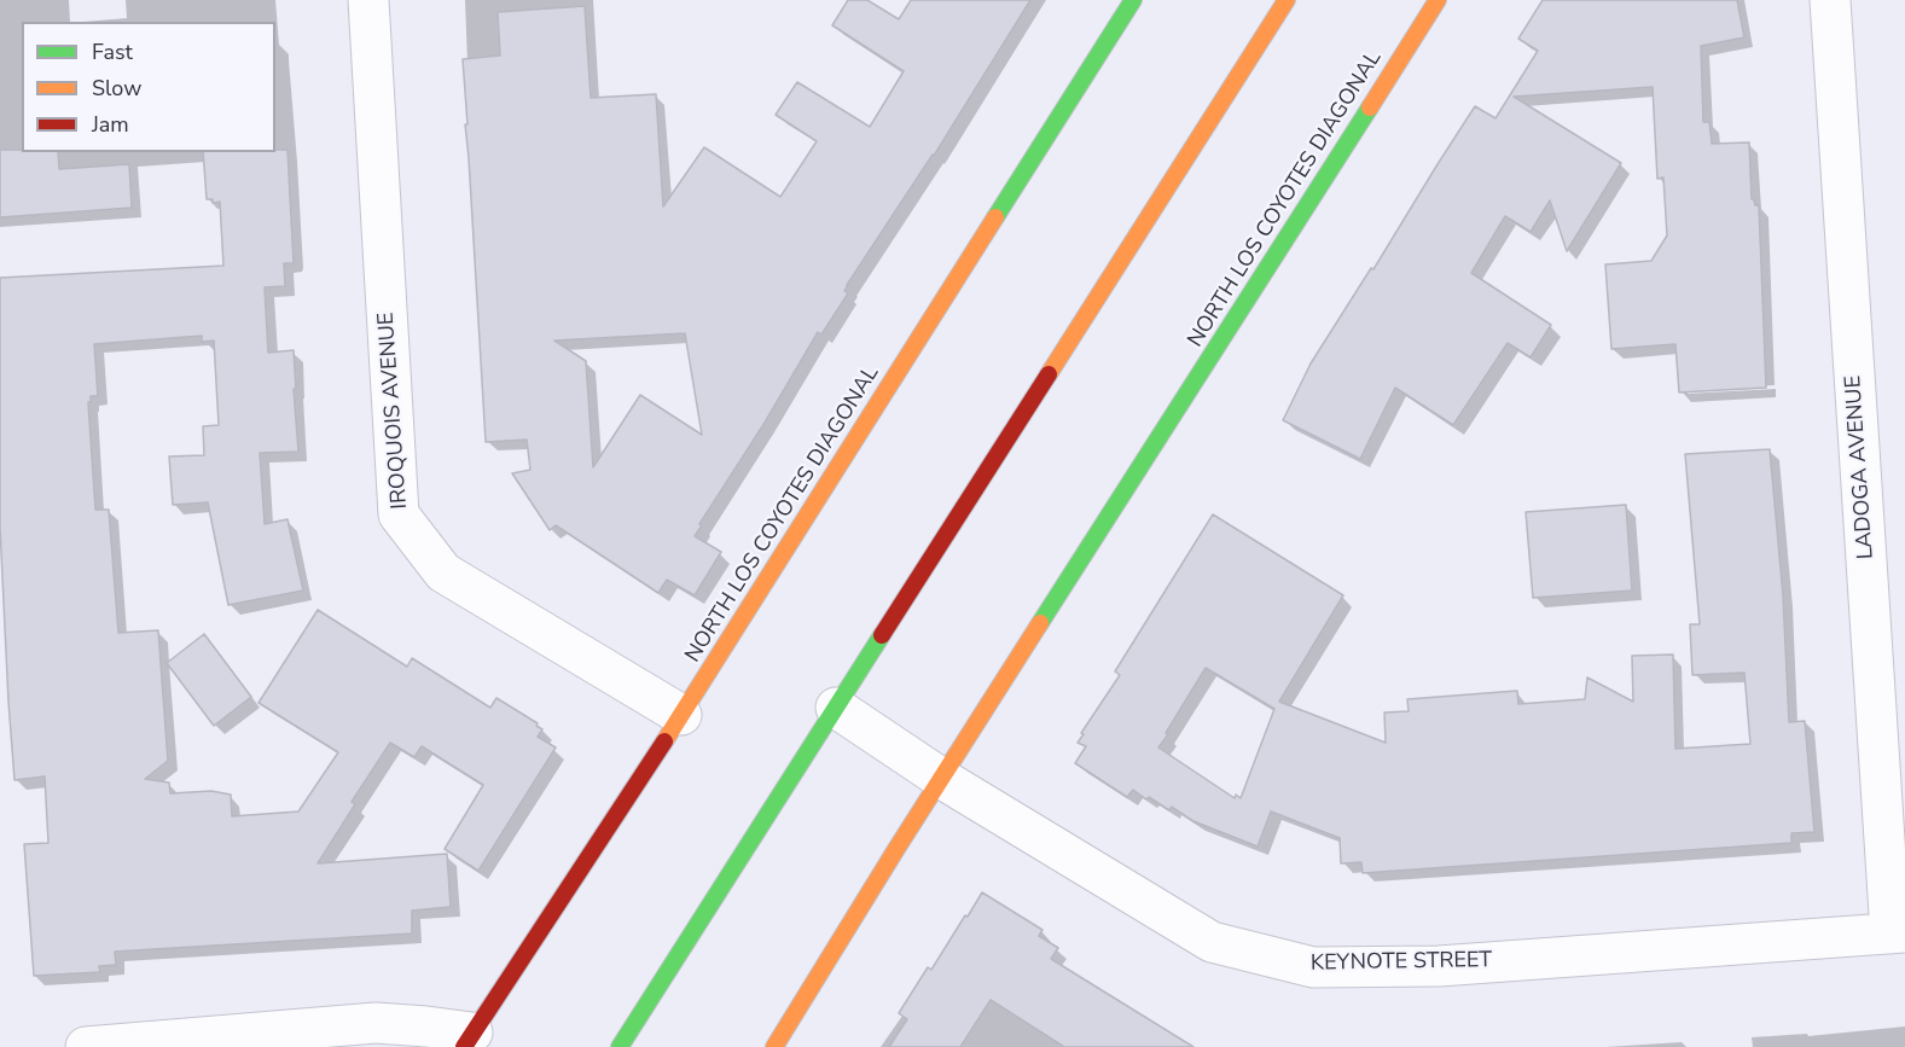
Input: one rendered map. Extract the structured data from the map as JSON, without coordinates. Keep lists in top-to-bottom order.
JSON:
{
  "streets": {
    "street": [
      "NORTH LOS COYOTES DIAGONAL",
      "IROQUOIS AVENUE",
      "LADOGA AVENUE",
      "KEYNOTE STREET"
    ]
  },
  "crossings": [
    ["NORTH LOS COYOTES DIAGONAL", "IROQUOIS AVENUE"],
    ["NORTH LOS COYOTES DIAGONAL", "KEYNOTE STREET"],
    ["LADOGA AVENUE", "KEYNOTE STREET"]
  ],
  "legend": ["Fast", "Slow", "Jam"]
}
